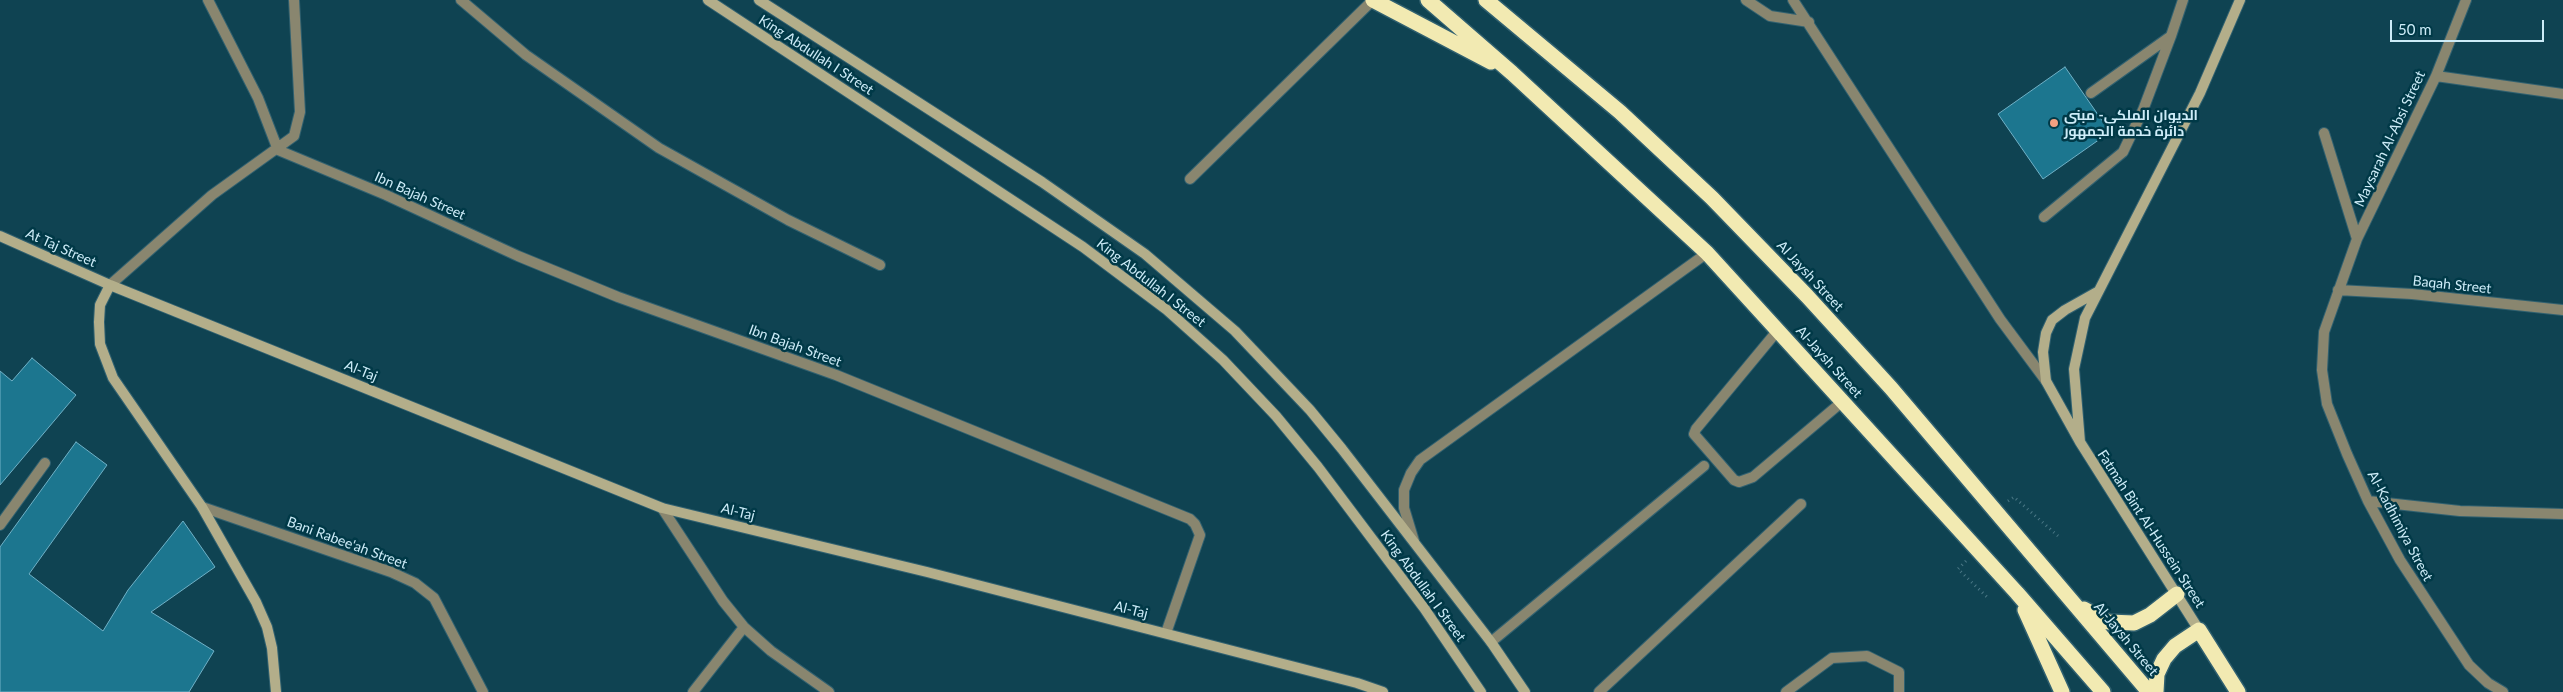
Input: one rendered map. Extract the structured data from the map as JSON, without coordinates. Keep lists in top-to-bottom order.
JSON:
{
  "streets": {
    "highway": ["Al Jaysh Street", "Al-Jaysh Street"],
    "street": [
      "King Abdullah I Street",
      "Maysarah Al-Absi Street",
      "Ibn Bajah Street",
      "At Taj Street",
      "Baqah Street",
      "Al-Taj",
      "Al-Kadhimiya Street",
      "Fatmah Bint Al-Hussein Street",
      "Bani Rabee'ah Street"
    ]
  },
  "crossings": [
    ["Maysarah Al-Absi Street", "Baqah Street"],
    ["Maysarah Al-Absi Street", "Al-Kadhimiya Street"],
    ["Ibn Bajah Street", "Al-Taj"],
    ["At Taj Street", "Al-Taj"],
    ["Al Jaysh Street", "Al-Jaysh Street"],
    ["Baqah Street", "Al-Kadhimiya Street"]
  ],
  "places": ["الديوان الملكي- مبنى دائرة خدمة الجمهور"],
  "scale_bar": "50 m"
}
